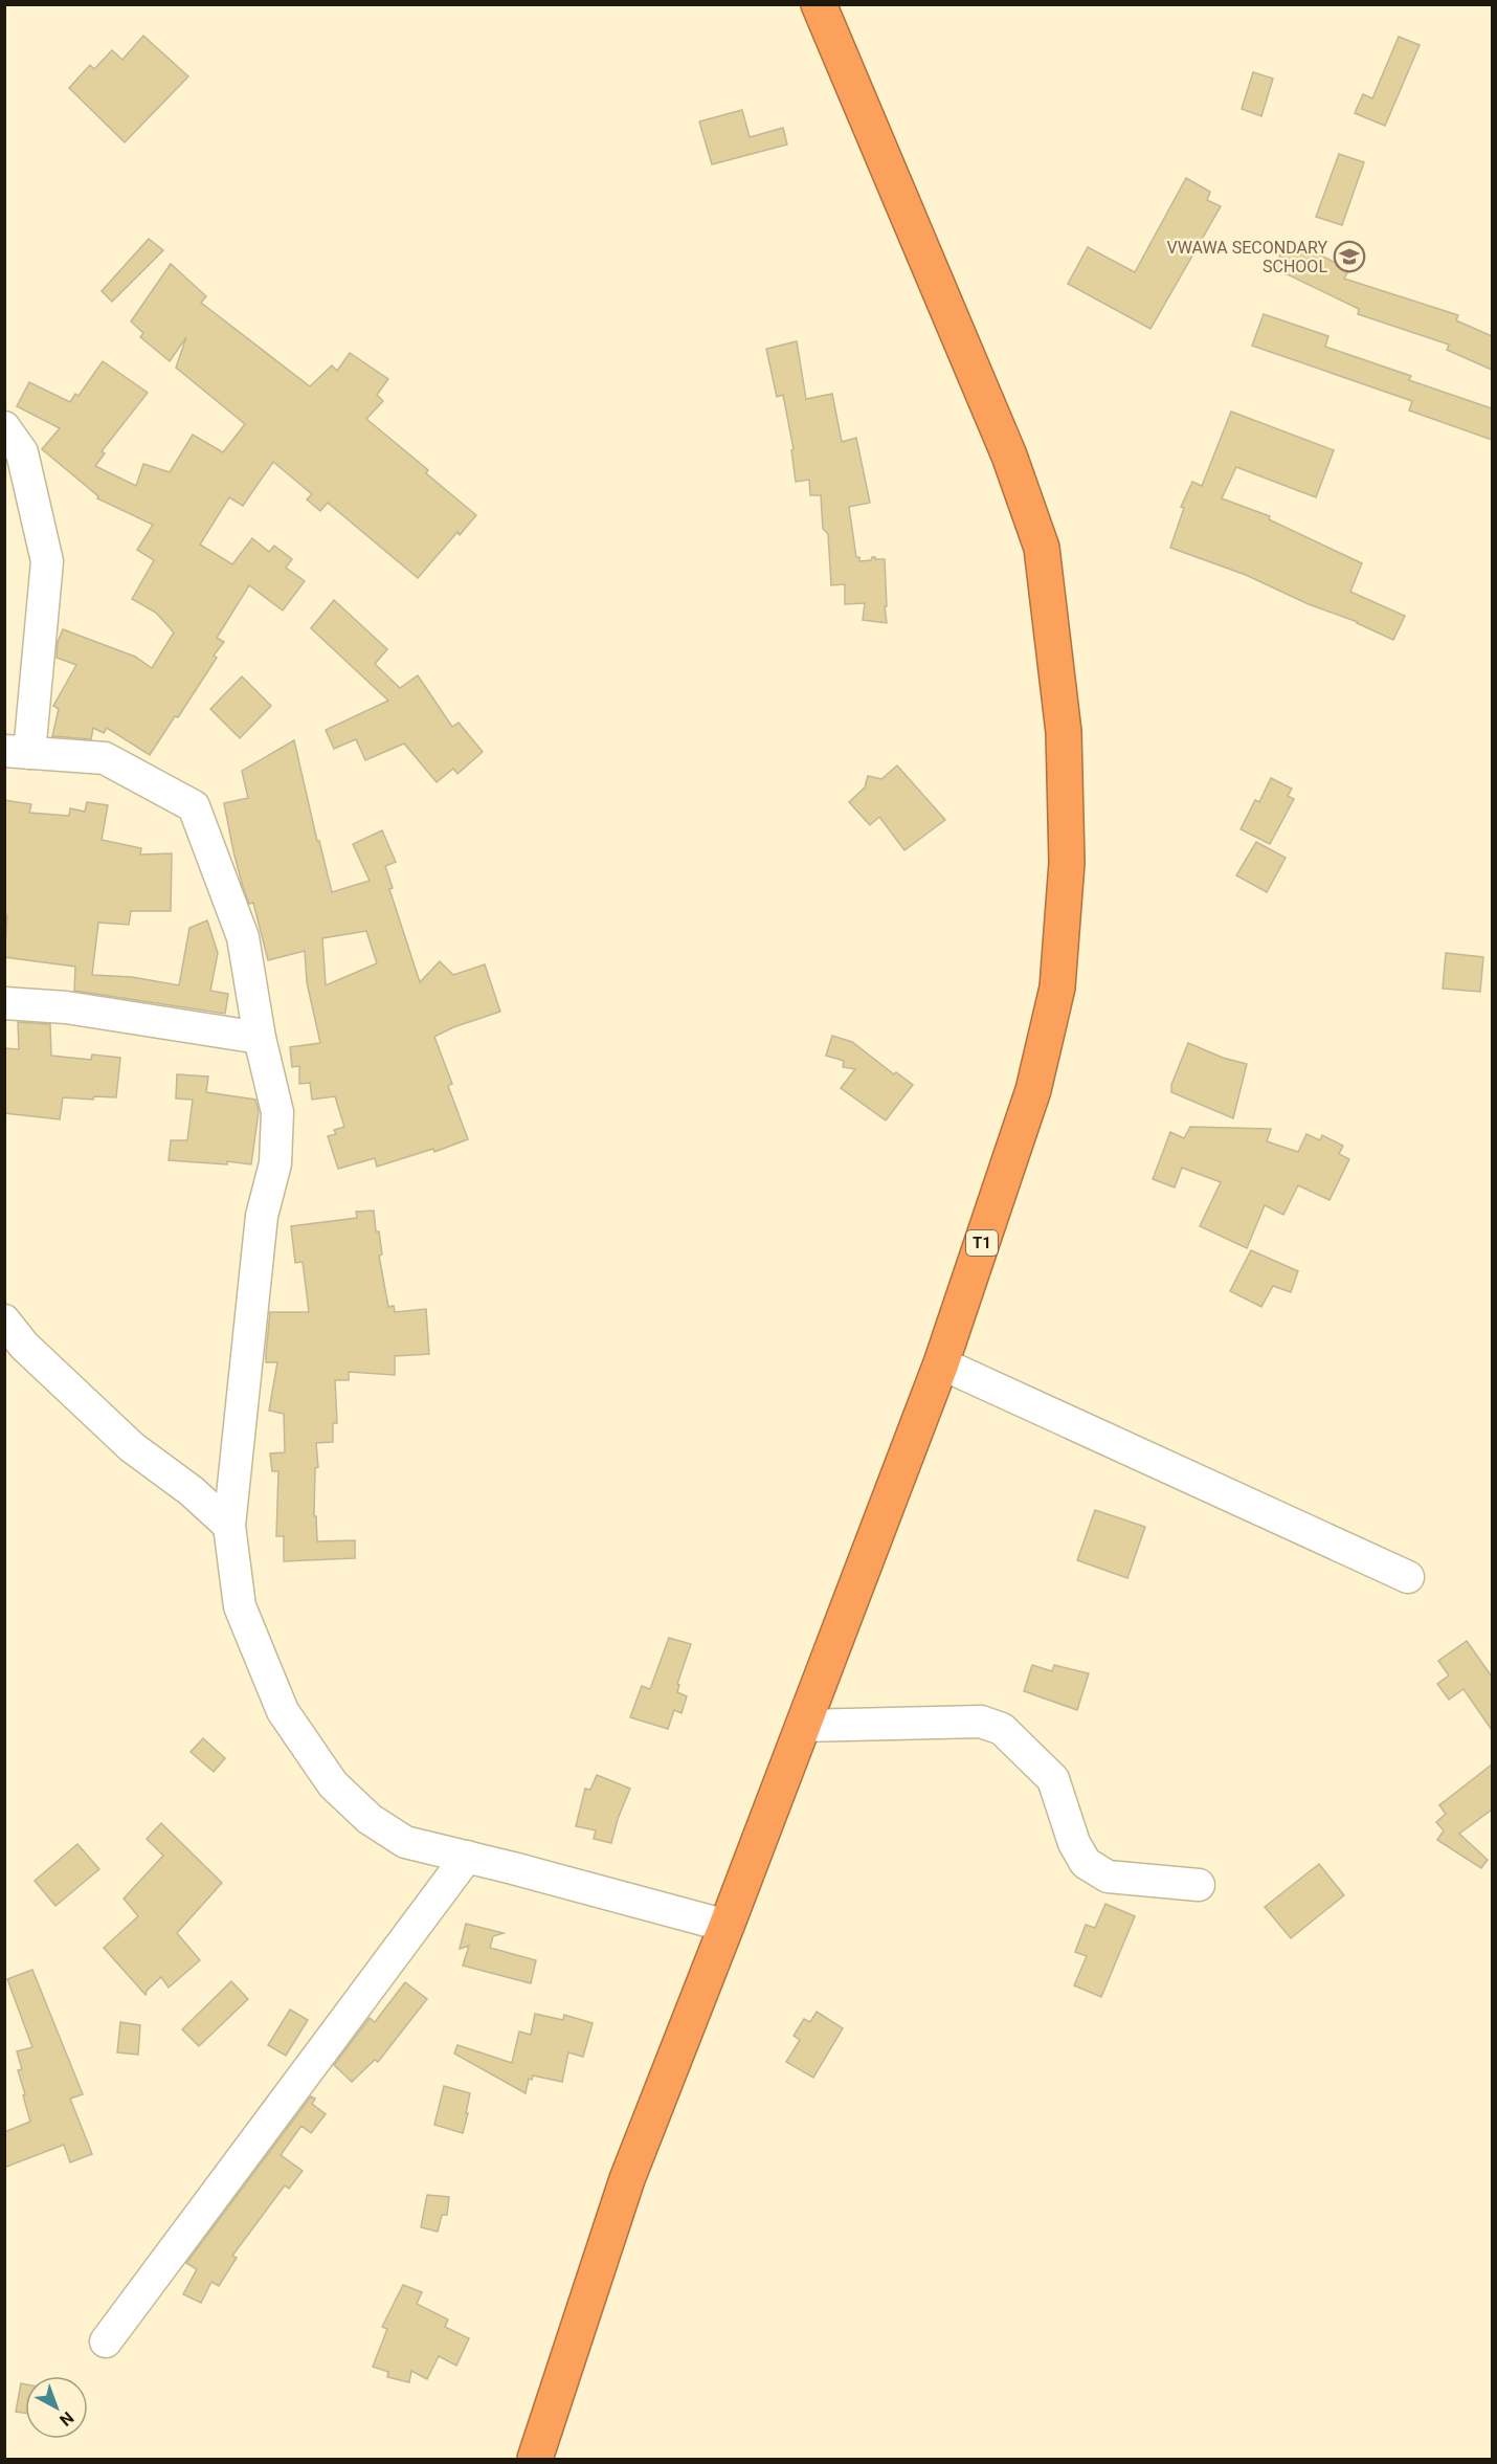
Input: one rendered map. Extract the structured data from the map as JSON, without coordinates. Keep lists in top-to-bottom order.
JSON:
{
  "streets": {
    "highway": ["T1"]
  },
  "places": {
    "school or university": ["VWAWA SECONDARY SCHOOL"]
  },
  "north": "bottom right"
}
